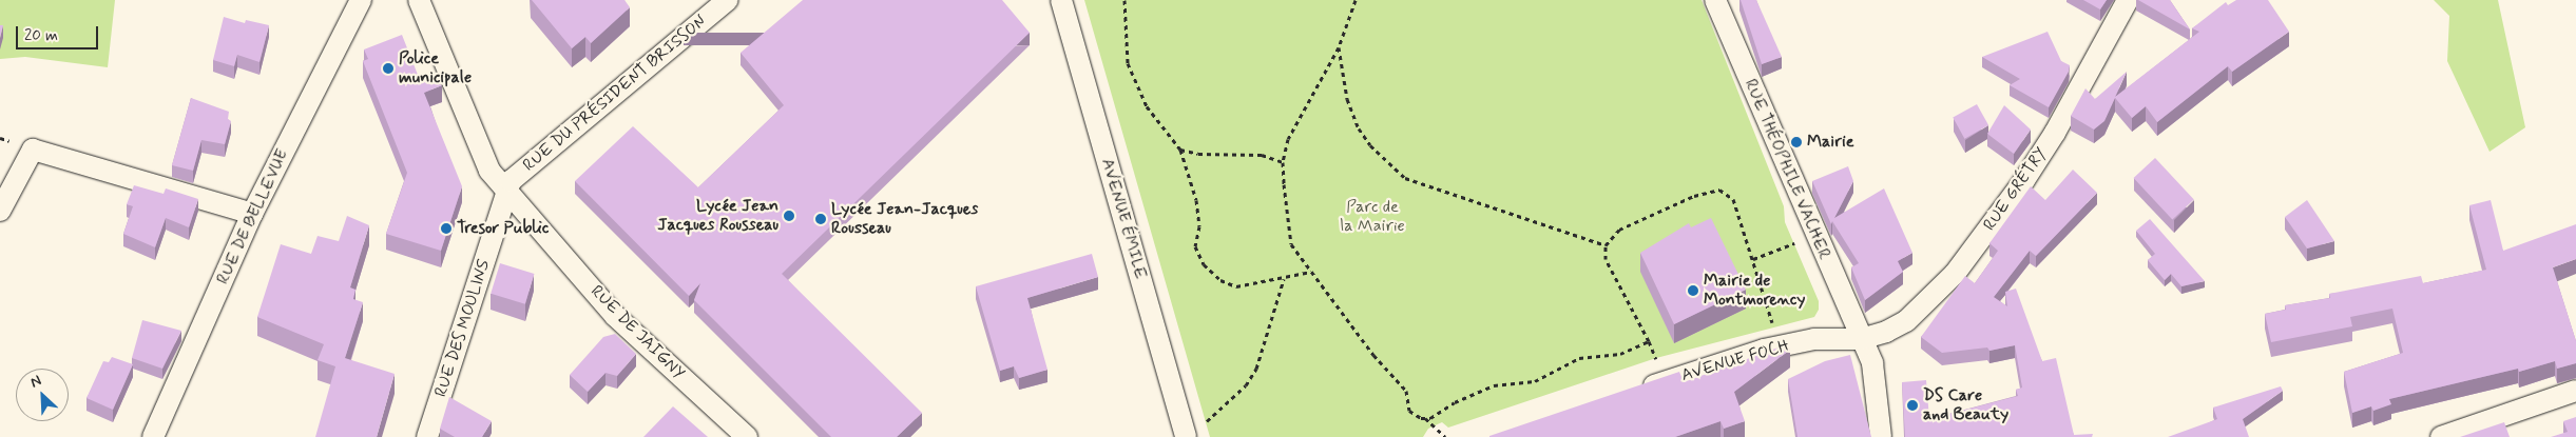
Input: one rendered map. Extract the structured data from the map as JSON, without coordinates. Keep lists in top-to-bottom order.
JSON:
{
  "streets": {
    "street": [
      "RUE DU PRÉSIDENT BRISSON",
      "RUE THÉOPHILE VACHER",
      "RUE GRÉTRY",
      "RUE DE BELLEVUE",
      "AVENUE ÉMILE",
      "RUE DES MOULINS",
      "RUE DE JAIGNY",
      "AVENUE FOCH"
    ]
  },
  "crossings": [
    ["RUE DU PRÉSIDENT BRISSON", "RUE DES MOULINS"],
    ["RUE DU PRÉSIDENT BRISSON", "RUE DE JAIGNY"],
    ["RUE THÉOPHILE VACHER", "RUE GRÉTRY"],
    ["RUE THÉOPHILE VACHER", "AVENUE FOCH"],
    ["RUE GRÉTRY", "AVENUE FOCH"],
    ["RUE DES MOULINS", "RUE DE JAIGNY"]
  ],
  "parks": ["Parc de la Mairie"],
  "places": [
    "Police municipale",
    "Mairie",
    "Lycée Jean Jacques Rousseau",
    "Lycée Jean-Jacques Rousseau",
    "Tresor Public",
    "Mairie de Montmorency",
    "DS Care and Beauty"
  ],
  "scale_bar": "20 m",
  "north": "top left"
}
